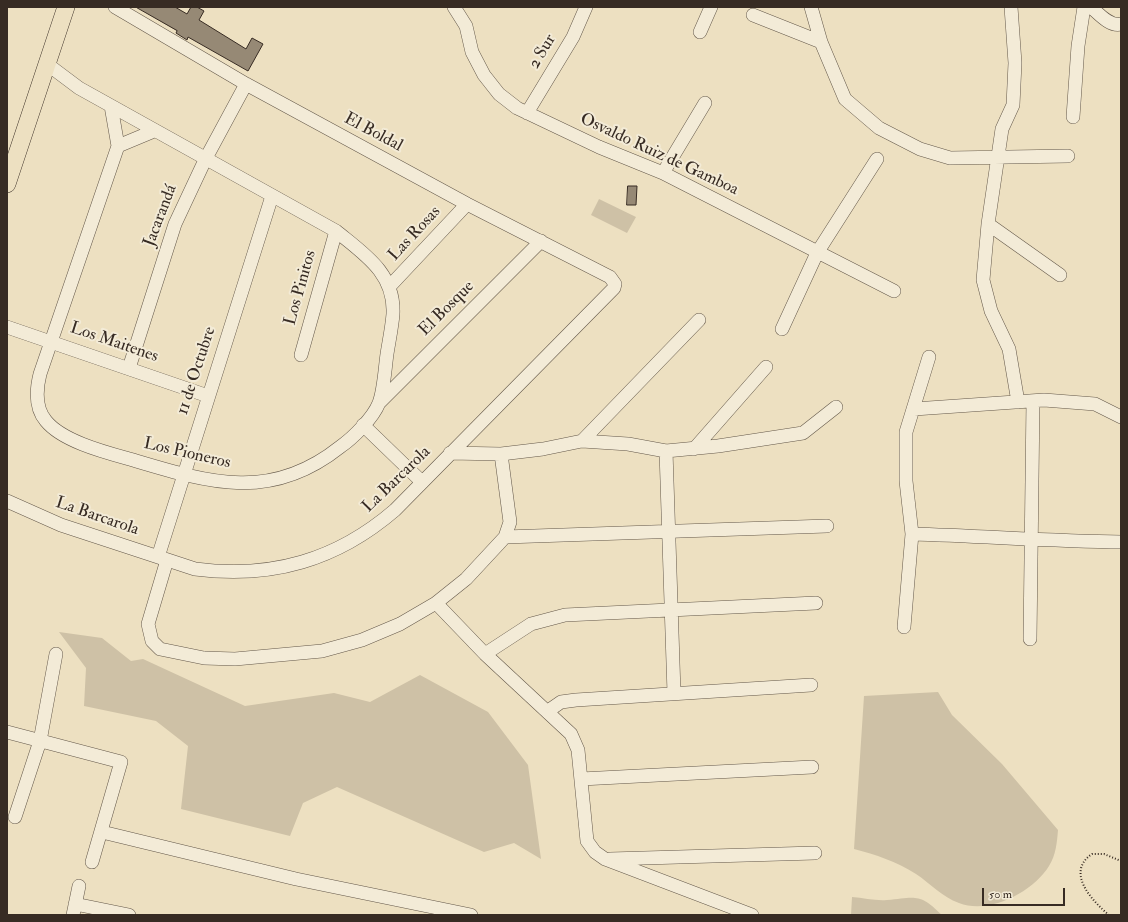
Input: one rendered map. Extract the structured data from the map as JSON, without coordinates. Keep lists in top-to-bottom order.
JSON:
{
  "streets": {
    "street": [
      "2 Sur",
      "El Boldal",
      "Osvaldo Ruiz de Gamboa",
      "Jacarandá",
      "Las Rosas",
      "Los Pinitos",
      "El Bosque",
      "Los Maitenes",
      "11 de Octubre",
      "Los Pioneros",
      "La Barcarola"
    ]
  },
  "crossings": [
    ["2 Sur", "Osvaldo Ruiz de Gamboa"],
    ["El Boldal", "Jacarandá"],
    ["El Boldal", "Las Rosas"],
    ["El Boldal", "El Bosque"],
    ["El Boldal", "La Barcarola"],
    ["Jacarandá", "Los Maitenes"],
    ["Jacarandá", "Los Pioneros"],
    ["Las Rosas", "Los Pioneros"],
    ["Los Pinitos", "Los Pioneros"],
    ["El Bosque", "Los Pioneros"],
    ["Los Maitenes", "11 de Octubre"],
    ["Los Maitenes", "Los Pioneros"],
    ["11 de Octubre", "Los Pioneros"],
    ["11 de Octubre", "La Barcarola"]
  ],
  "scale_bar": "50 m"
}
